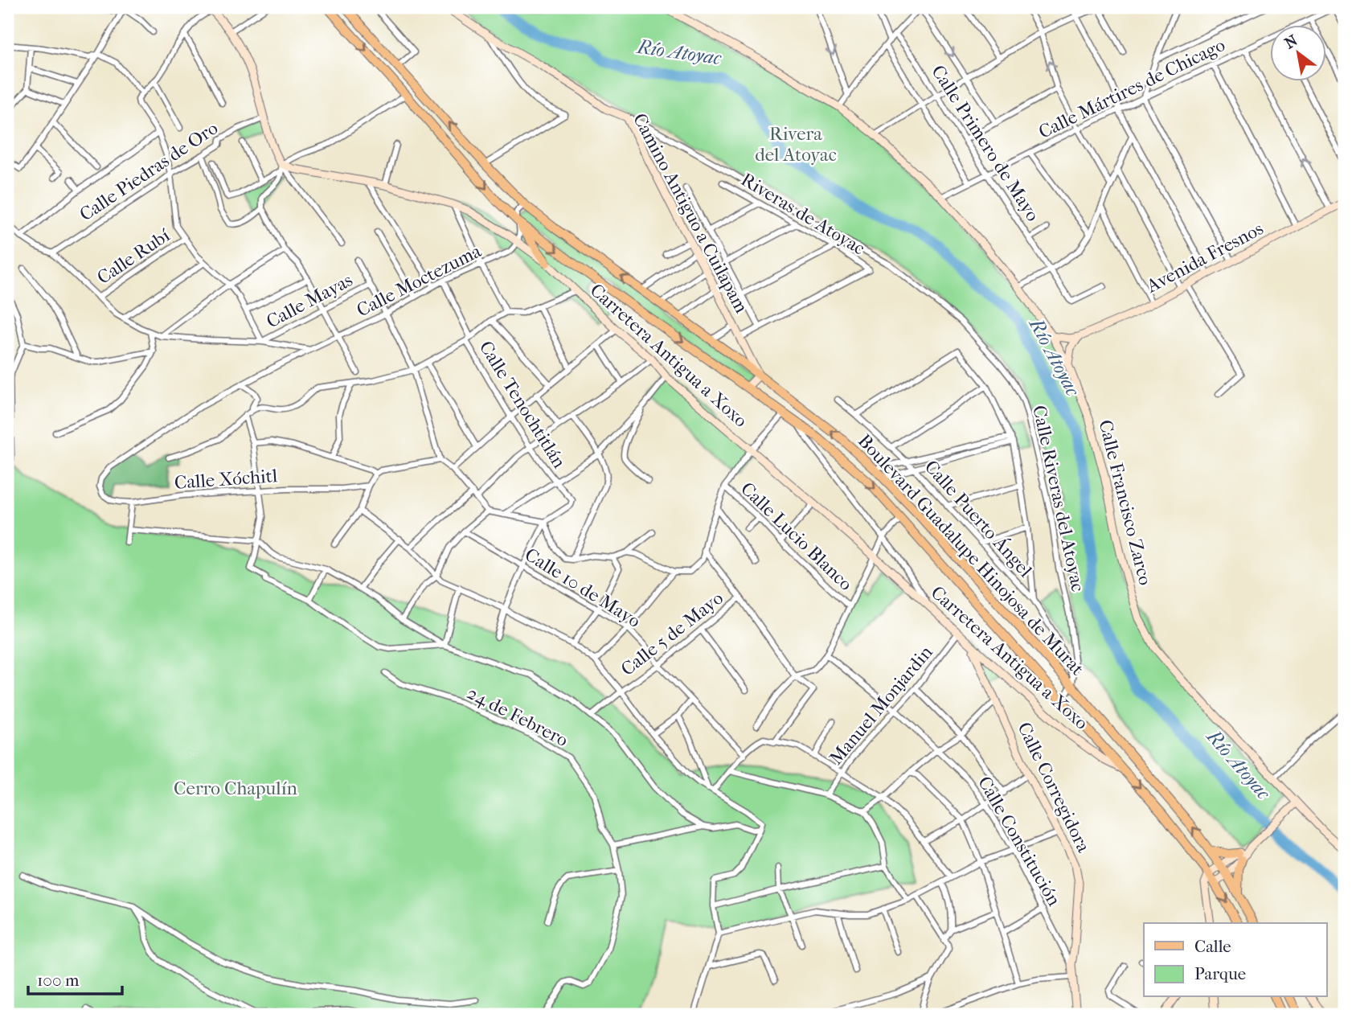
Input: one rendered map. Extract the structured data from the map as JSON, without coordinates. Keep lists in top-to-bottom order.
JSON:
{
  "streets": {
    "main road": ["Boulevard Guadalupe Hinojosa de Murat"],
    "street": [
      "Calle Mártires de Chicago",
      "Calle Primero de Mayo",
      "Calle Piedras de Oro",
      "Camino Antiguo a Cuilapam",
      "Riveras de Atoyac",
      "Calle Rubí",
      "Avenida Fresnos",
      "Calle Moctezuma",
      "Calle Mayas",
      "Carretera Antigua a Xoxo",
      "Calle Tenochtitlán",
      "Calle Xóchitl",
      "Calle Riveras del Atoyac",
      "Calle Francisco Zarco",
      "Calle Puerto Ángel",
      "Calle Lucio Blanco",
      "Calle 10 de Mayo",
      "Calle 5 de Mayo",
      "Manuel Monjardin",
      "24 de Febrero",
      "Calle Corregidora",
      "Calle Constitución"
    ]
  },
  "crossings": [
    ["Calle Mártires de Chicago", "Calle Primero de Mayo"],
    ["Calle Mártires de Chicago", "Calle Francisco Zarco"],
    ["Camino Antiguo a Cuilapam", "Calle Riveras del Atoyac"],
    ["Camino Antiguo a Cuilapam", "Boulevard Guadalupe Hinojosa de Murat"],
    ["Avenida Fresnos", "Calle Francisco Zarco"],
    ["Calle Moctezuma", "Carretera Antigua a Xoxo"],
    ["Calle Moctezuma", "Calle Tenochtitlán"],
    ["Calle Moctezuma", "Calle Xóchitl"],
    ["Carretera Antigua a Xoxo", "Boulevard Guadalupe Hinojosa de Murat"],
    ["Carretera Antigua a Xoxo", "Manuel Monjardin"],
    ["Carretera Antigua a Xoxo", "Calle Corregidora"],
    ["Calle Riveras del Atoyac", "Calle Puerto Ángel"],
    ["Calle Riveras del Atoyac", "Boulevard Guadalupe Hinojosa de Murat"],
    ["Calle Puerto Ángel", "Boulevard Guadalupe Hinojosa de Murat"],
    ["Calle 10 de Mayo", "Calle 5 de Mayo"],
    ["Manuel Monjardin", "Calle Constitución"],
    ["Calle Corregidora", "Calle Constitución"]
  ],
  "water": ["Río Atoyac"],
  "parks": ["Rivera del Atoyac", "Cerro Chapulín"],
  "legend": ["Calle", "Parque"],
  "scale_bar": "100 m",
  "north": "top left"
}
